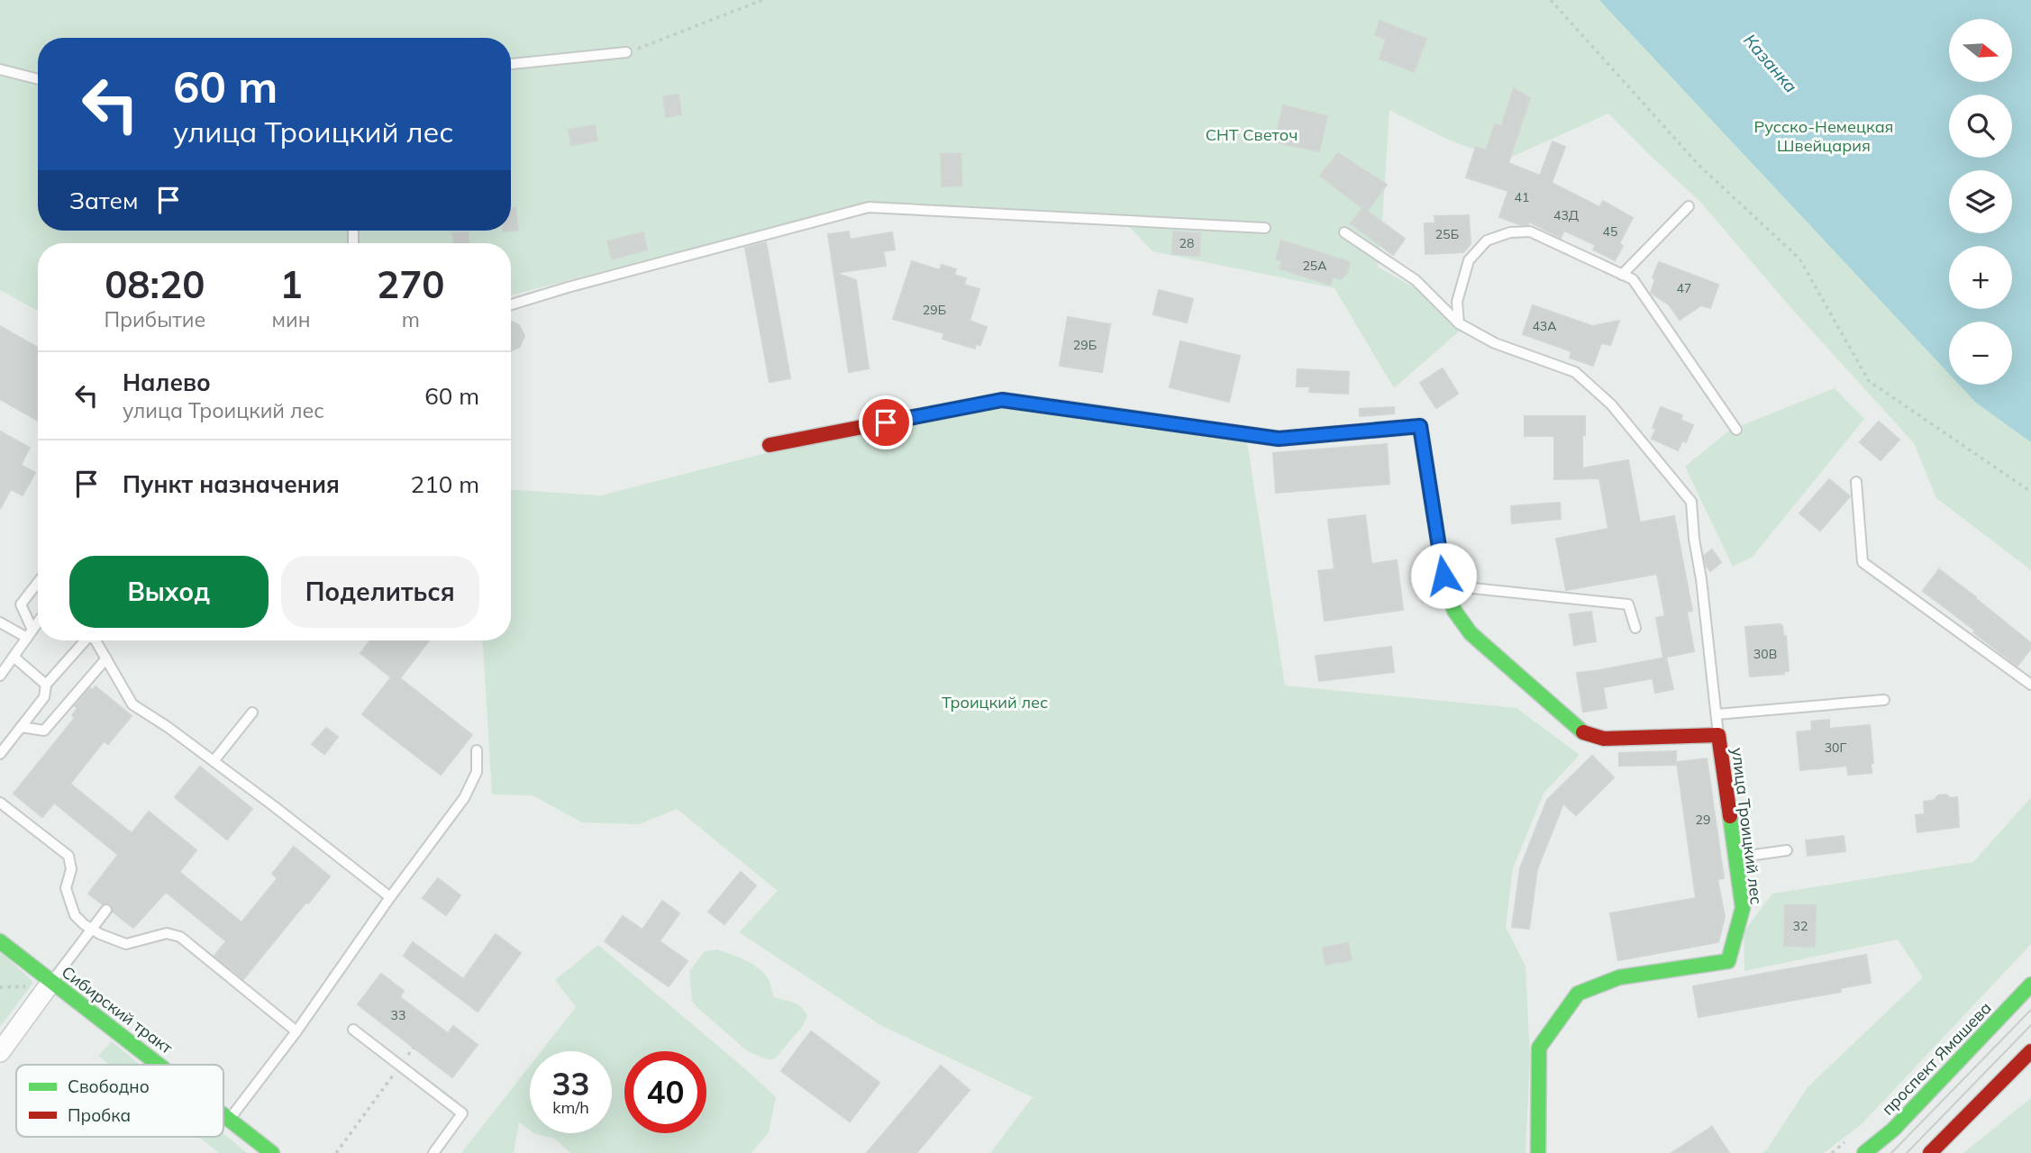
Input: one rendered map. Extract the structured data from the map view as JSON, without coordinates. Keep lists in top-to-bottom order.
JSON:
{
  "streets": {
    "street": ["улица Троицкий лес", "Сибирский тракт", "проспект Ямашева"]
  },
  "water": ["Казанка"],
  "parks": ["Русско-Немецкая Швейцария", "СНТ Светоч", "Троицкий лес"],
  "house_numbers": [
    "41",
    "43Д",
    "45",
    "25Б",
    "28",
    "25А",
    "47",
    "29Б",
    "43А",
    "29Б",
    "30В",
    "30Г",
    "29",
    "32",
    "33"
  ],
  "legend": ["Свободно", "Пробка"],
  "north": "right",
  "page": {
    "map_buttons": ["+", "−"],
    "turn": ["60 m", "улица Троицкий лес"],
    "then": "Затем",
    "eta": [
      "08:20",
      "Прибытие",
      "1",
      "мин",
      "270",
      "m"
    ],
    "list": [
      {
        "name": "Налево",
        "note": "улица Троицкий лес",
        "value": "60 m"
      },
      {
        "name": "Пункт назначения",
        "value": "210 m"
      }
    ],
    "buttons": ["Выход", "Поделиться"],
    "speed": "33 km/h",
    "limit": "40"
  }
}
